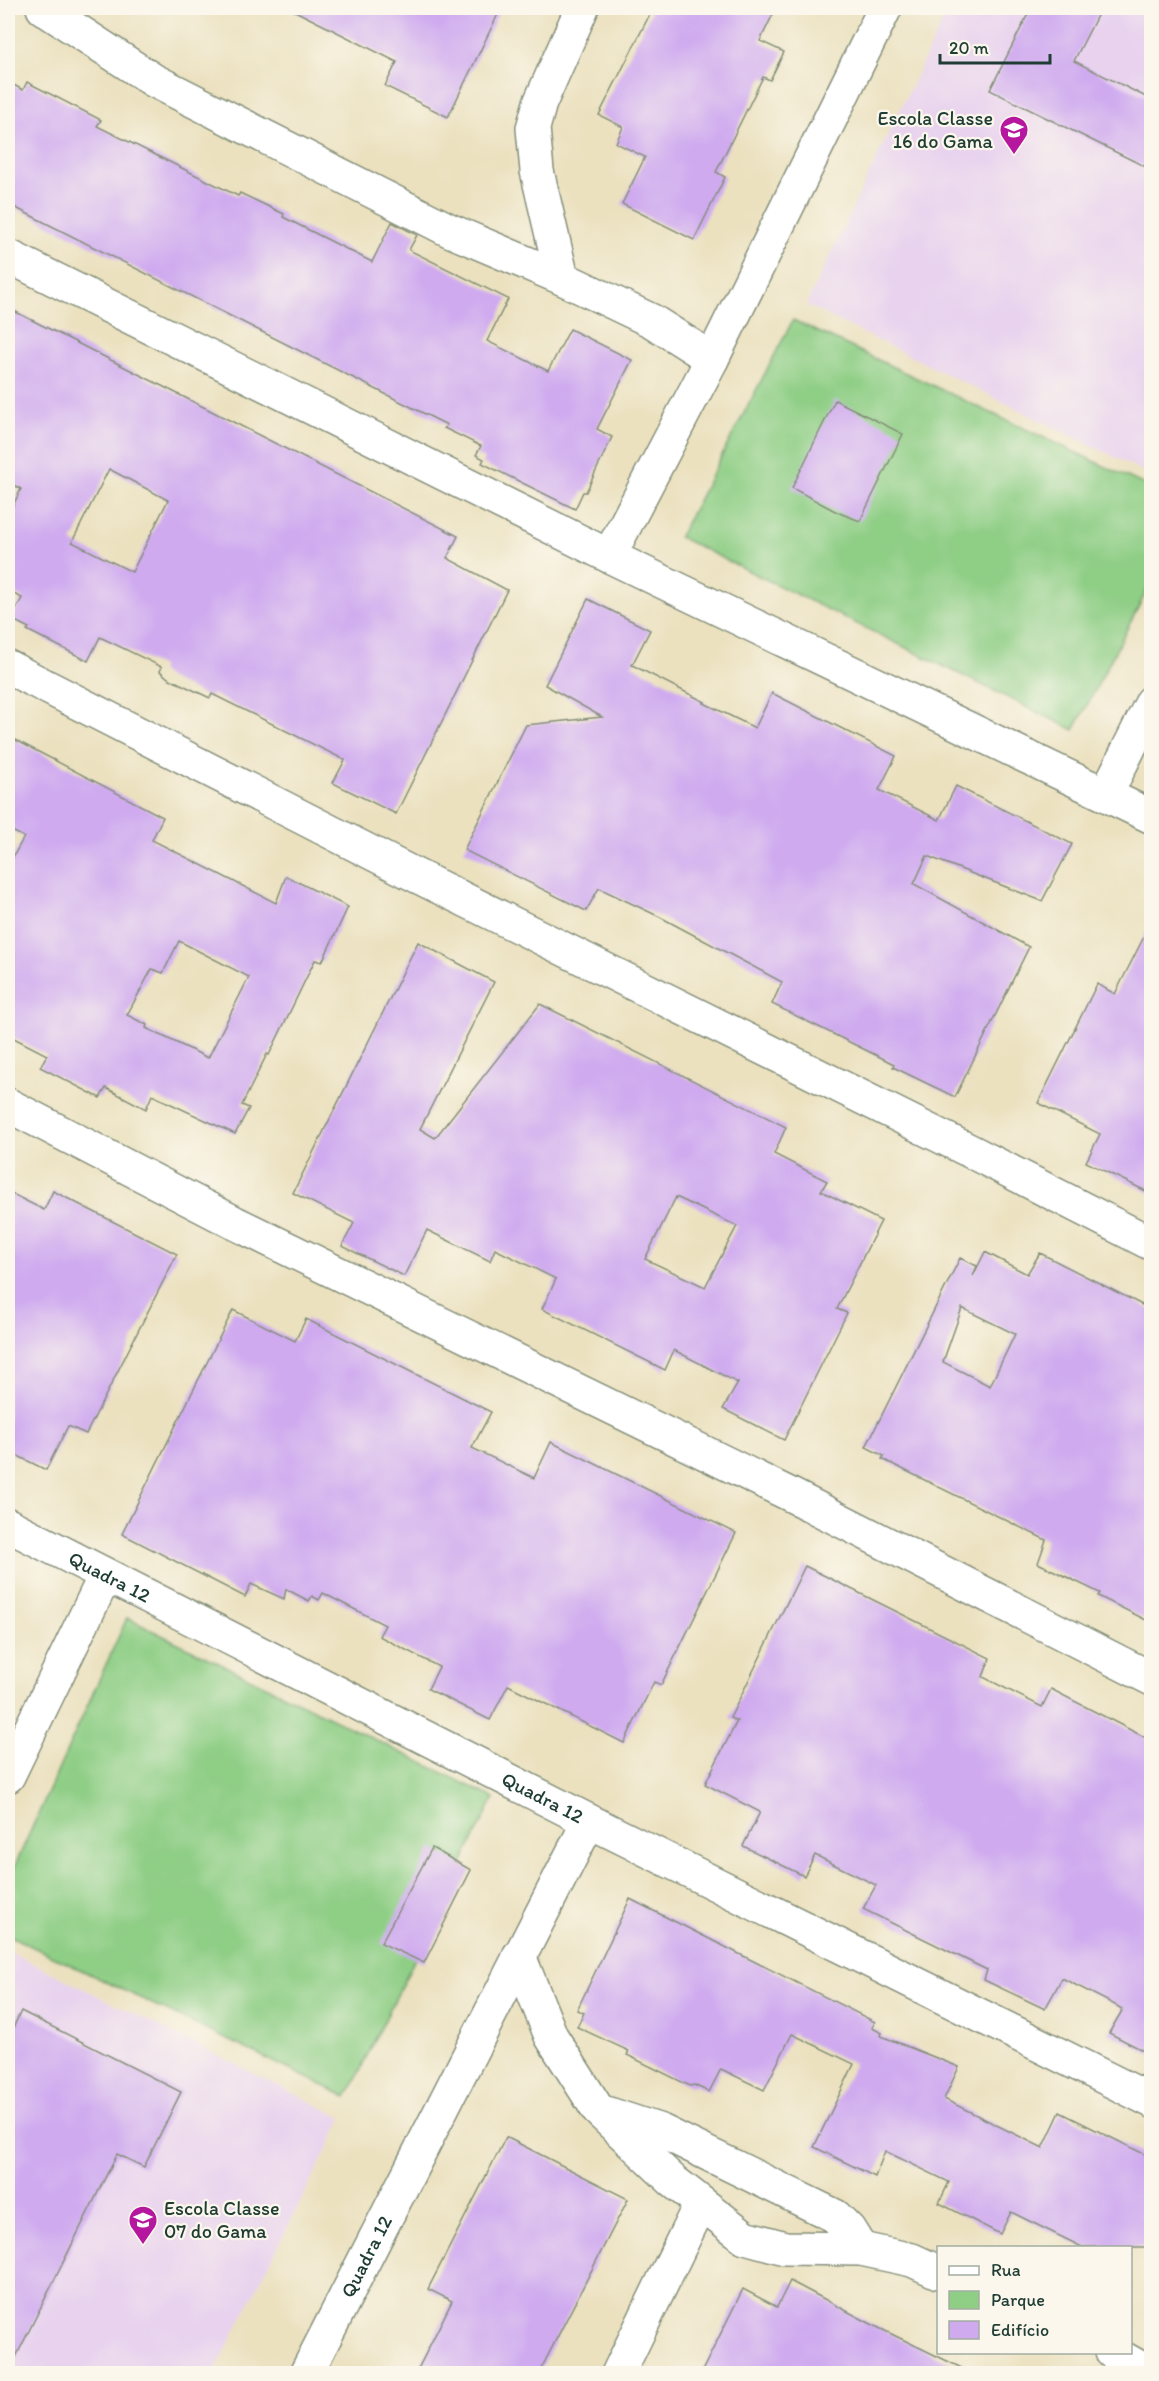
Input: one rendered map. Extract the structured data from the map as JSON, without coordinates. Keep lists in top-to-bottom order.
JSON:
{
  "streets": {
    "street": ["Quadra 12"]
  },
  "places": {
    "school or university": ["Escola Classe 16 do Gama", "Escola Classe 07 do Gama"]
  },
  "legend": ["Rua", "Parque", "Edifício"],
  "scale_bar": "20 m"
}
